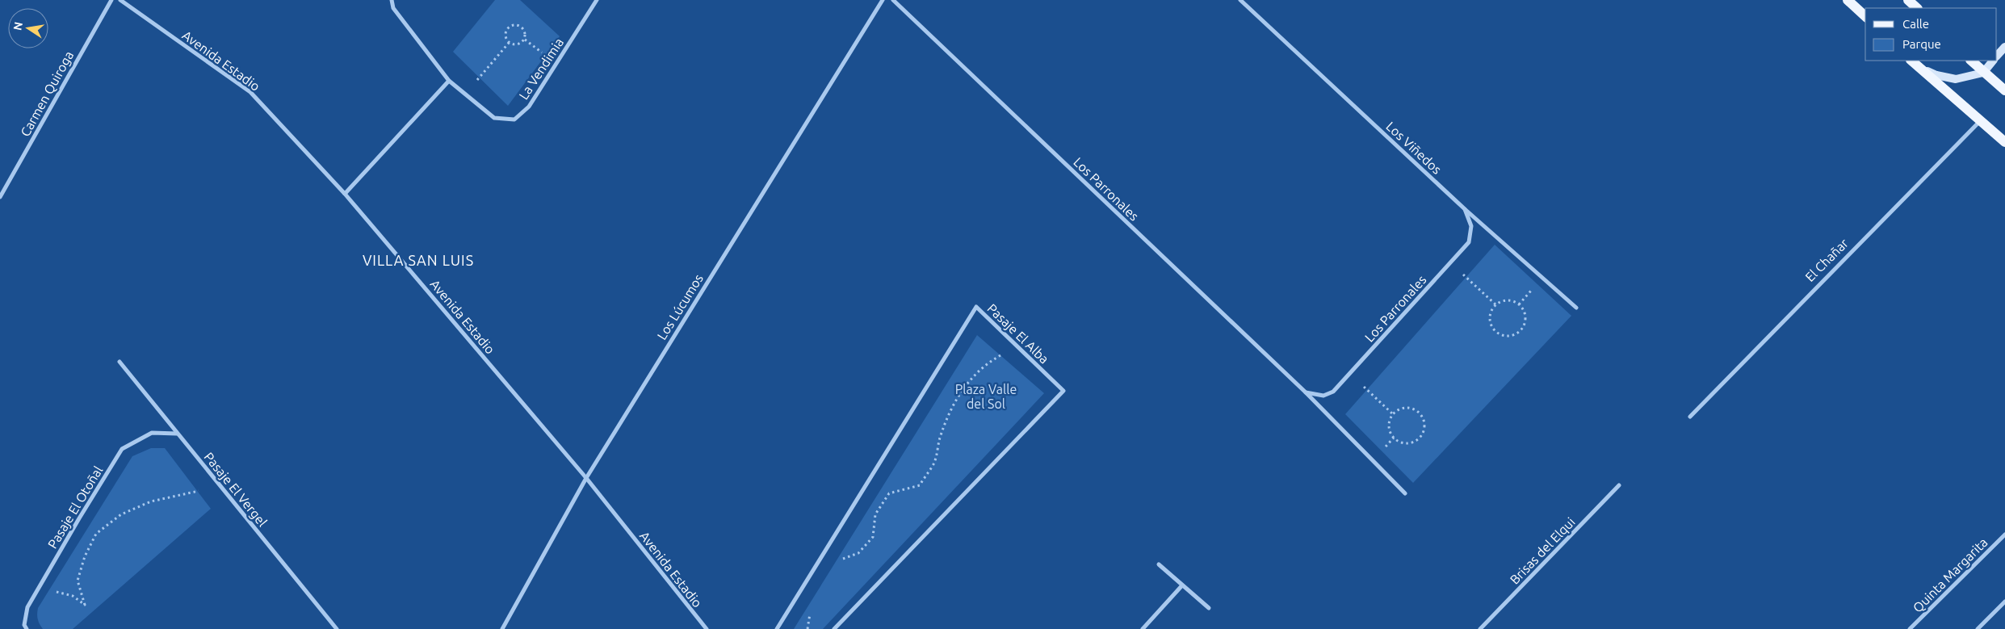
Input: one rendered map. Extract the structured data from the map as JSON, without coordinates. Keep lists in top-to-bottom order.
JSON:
{
  "streets": {
    "street": [
      "Avenida Estadio",
      "La Vendimia",
      "Carmen Quiroga",
      "Los Viñedos",
      "Los Parronales",
      "El Chañar",
      "Los Lúcumos",
      "Pasaje El Alba",
      "Pasaje El Vergel",
      "Pasaje El Otoñal",
      "Brisas del Elqui",
      "Quinta Margarita"
    ]
  },
  "crossings": [
    ["Avenida Estadio", "Los Lúcumos"],
    ["Los Viñedos", "Los Parronales"],
    ["Pasaje El Vergel", "Pasaje El Otoñal"]
  ],
  "districts": ["VILLA SAN LUIS"],
  "parks": ["Plaza Valle del Sol"],
  "legend": ["Calle", "Parque"],
  "north": "left"
}
